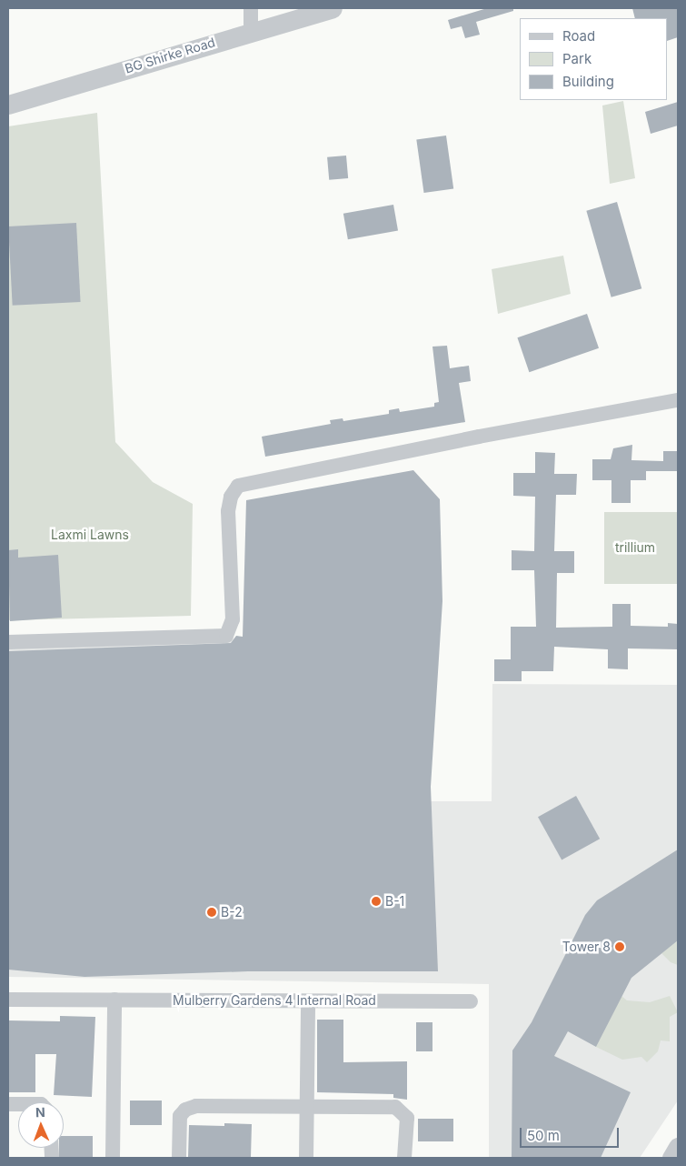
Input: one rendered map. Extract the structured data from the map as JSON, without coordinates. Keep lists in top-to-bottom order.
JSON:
{
  "streets": {
    "street": ["BG Shirke Road", "Mulberry Gardens 4 Internal Road"]
  },
  "parks": ["Laxmi Lawns", "trillium"],
  "places": ["B-1", "B-2", "Tower 8"],
  "legend": ["Road", "Park", "Building"],
  "scale_bar": "50 m",
  "north": "top"
}
